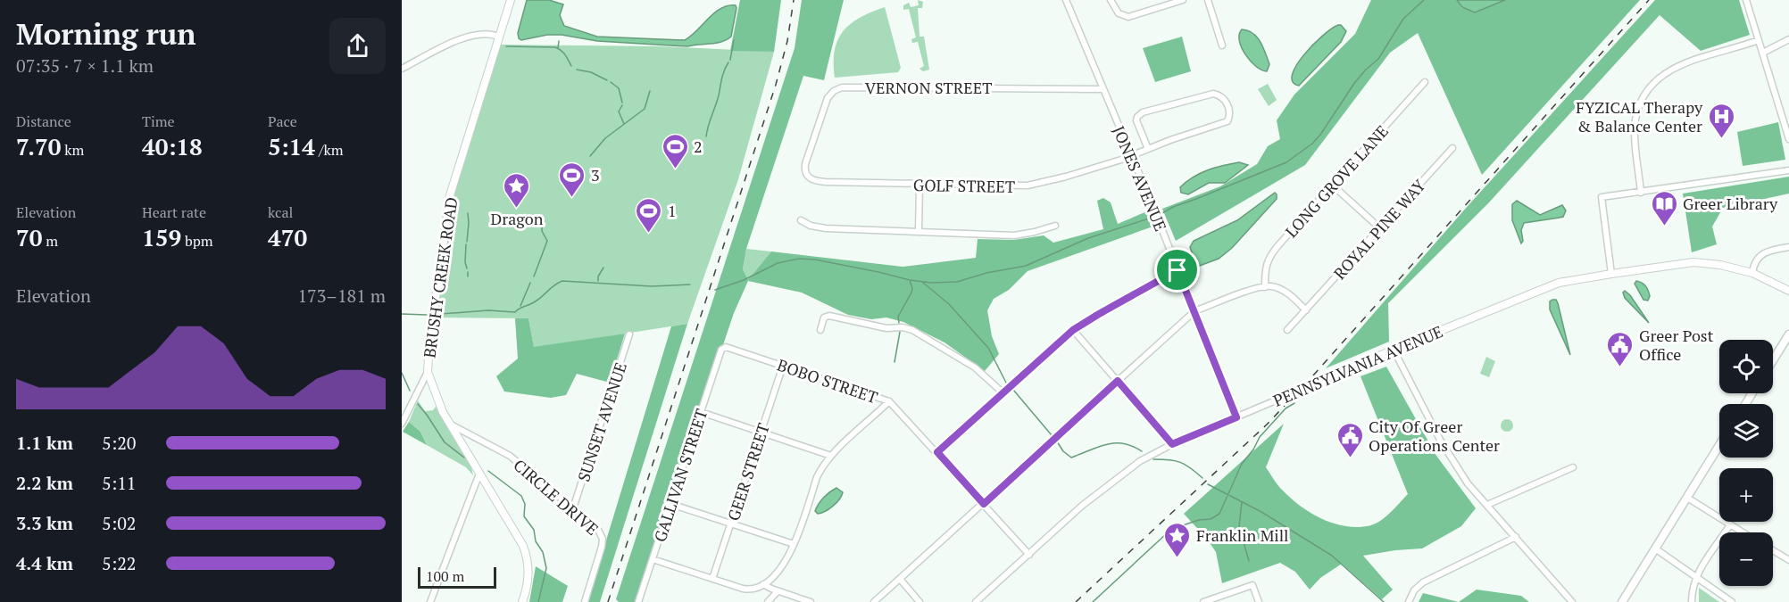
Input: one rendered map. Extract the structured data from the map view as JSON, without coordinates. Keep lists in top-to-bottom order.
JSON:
{
  "streets": {
    "street": [
      "VERNON STREET",
      "JONES AVENUE",
      "LONG GROVE LANE",
      "GOLF STREET",
      "ROYAL PINE WAY",
      "BRUSHY CREEK ROAD",
      "PENNSYLVANIA AVENUE",
      "BOBO STREET",
      "SUNSET AVENUE",
      "GEER STREET",
      "GALLIVAN STREET",
      "CIRCLE DRIVE"
    ]
  },
  "crossings": [
    ["VERNON STREET", "JONES AVENUE"],
    ["VERNON STREET", "GOLF STREET"],
    ["JONES AVENUE", "GOLF STREET"],
    ["JONES AVENUE", "PENNSYLVANIA AVENUE"],
    ["BRUSHY CREEK ROAD", "CIRCLE DRIVE"],
    ["PENNSYLVANIA AVENUE", "BOBO STREET"],
    ["BOBO STREET", "GEER STREET"],
    ["BOBO STREET", "GALLIVAN STREET"],
    ["SUNSET AVENUE", "CIRCLE DRIVE"]
  ],
  "places": {
    "hospital": ["FYZICAL Therapy & Balance Center"],
    "sports": ["2", "3", "1"],
    "place": ["Dragon", "Franklin Mill"],
    "library": ["Greer Library"],
    "public building": ["Greer Post Office", "City Of Greer Operations Center"]
  },
  "scale_bar": "100 m",
  "page": {
    "heading": ["Morning run", "07:35 · 7 × 1.1 km"],
    "stats": [
      ["Distance", "7.70 km"],
      ["Time", "40:18"],
      ["Pace", "5:14 /km"],
      ["Elevation", "70 m"],
      ["Heart rate", "159 bpm"],
      ["kcal", "470"]
    ],
    "chart": ["Elevation", "173–181 m"],
    "map_buttons": ["+", "−"],
    "list": [
      {
        "name": "1.1 km",
        "note": "5:20"
      },
      {
        "name": "2.2 km",
        "note": "5:11"
      },
      {
        "name": "3.3 km",
        "note": "5:02"
      },
      {
        "name": "4.4 km",
        "note": "5:22"
      }
    ],
    "scale": "100 m"
  }
}
